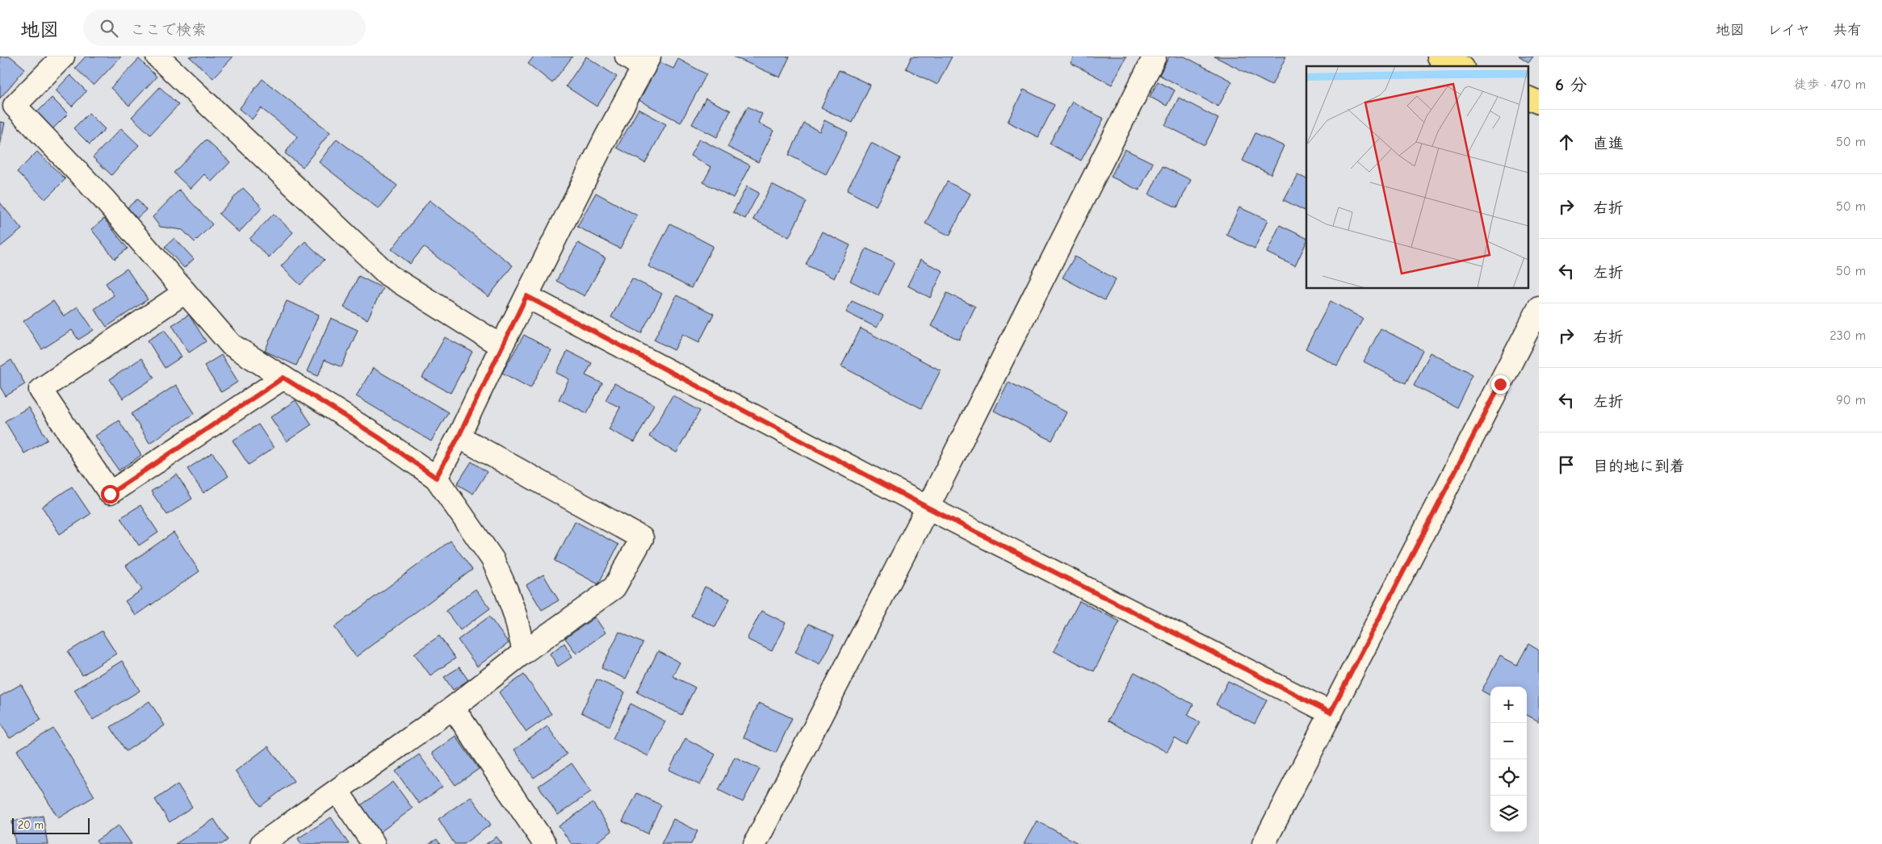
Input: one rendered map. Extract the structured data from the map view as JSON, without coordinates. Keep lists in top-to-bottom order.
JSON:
{
  "scale_bar": "20 m",
  "page": {
    "header": "地図",
    "search": "ここで検索",
    "nav": ["地図", "レイヤ", "共有"],
    "heading": ["6 分", "徒歩 · 470 m"],
    "list": [
      ["直進", "50 m"],
      ["右折", "50 m"],
      ["左折", "50 m"],
      ["右折", "230 m"],
      ["左折", "90 m"],
      "目的地に到着"
    ],
    "map_buttons": ["+", "−"],
    "scale": "20 m"
  }
}
